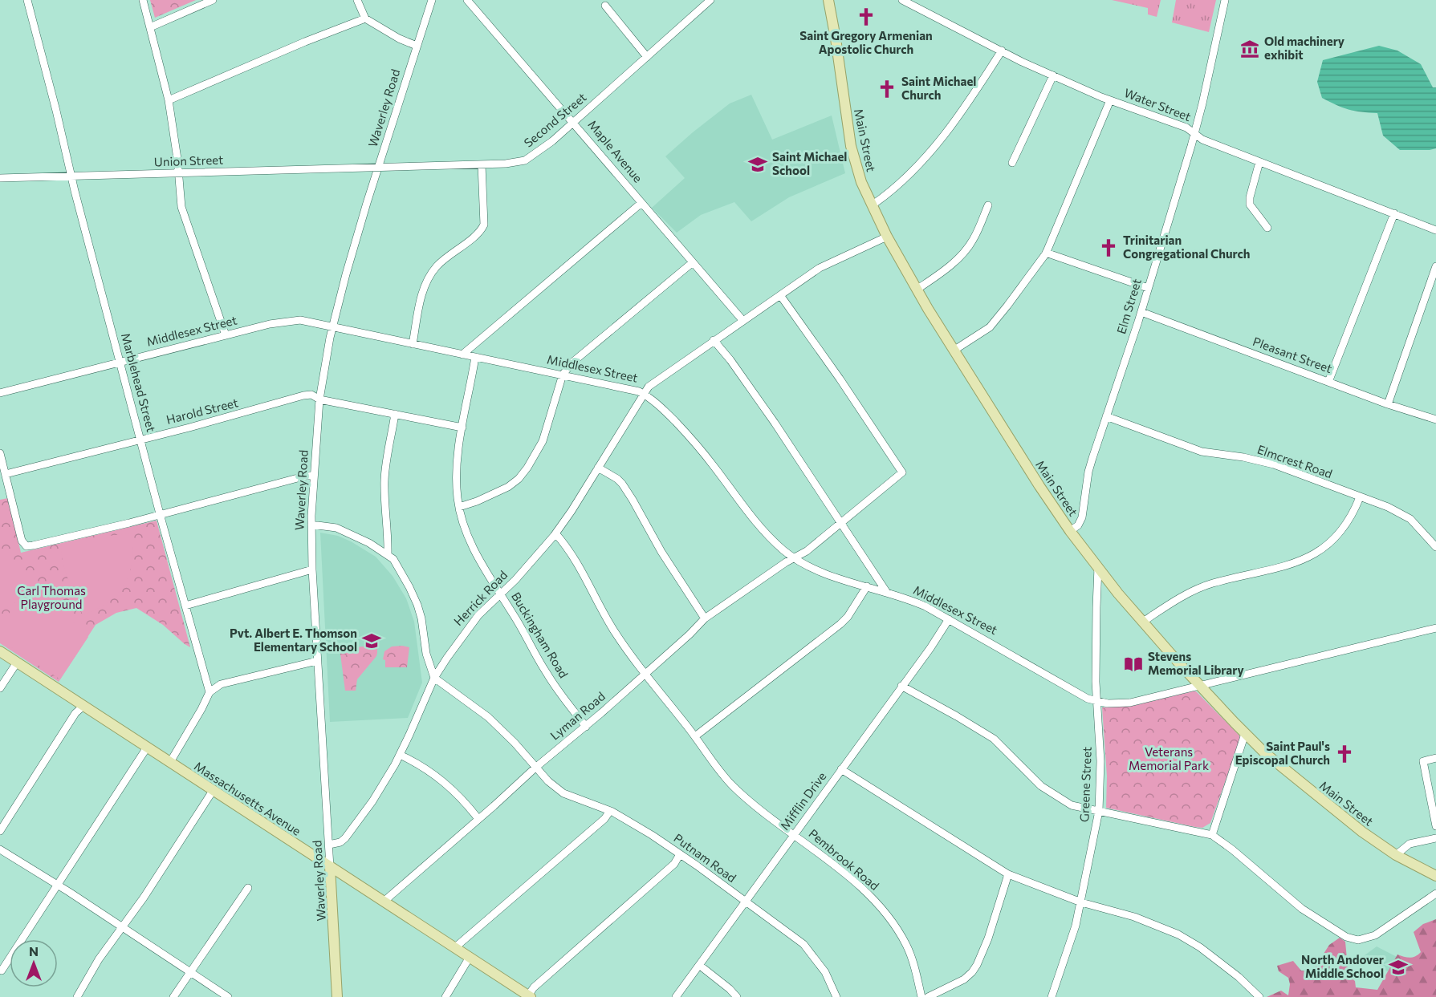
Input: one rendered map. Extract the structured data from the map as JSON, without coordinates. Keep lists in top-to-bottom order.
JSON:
{
  "streets": {
    "main road": ["Waverley Road", "Main Street", "Massachusetts Avenue"],
    "street": [
      "Water Street",
      "Second Street",
      "Maple Avenue",
      "Union Street",
      "Elm Street",
      "Middlesex Street",
      "Pleasant Street",
      "Marblehead Street",
      "Harold Street",
      "Elmcrest Road",
      "Herrick Road",
      "Buckingham Road",
      "Lyman Road",
      "Greene Street",
      "Mifflin Drive",
      "Putnam Road",
      "Pembrook Road"
    ]
  },
  "crossings": [
    ["Water Street", "Elm Street"],
    ["Waverley Road", "Second Street"],
    ["Waverley Road", "Union Street"],
    ["Waverley Road", "Middlesex Street"],
    ["Waverley Road", "Harold Street"],
    ["Waverley Road", "Herrick Road"],
    ["Waverley Road", "Massachusetts Avenue"],
    ["Second Street", "Maple Avenue"],
    ["Second Street", "Union Street"],
    ["Main Street", "Elm Street"],
    ["Main Street", "Middlesex Street"],
    ["Main Street", "Herrick Road"],
    ["Main Street", "Greene Street"],
    ["Maple Avenue", "Herrick Road"],
    ["Union Street", "Marblehead Street"],
    ["Elm Street", "Pleasant Street"],
    ["Elm Street", "Elmcrest Road"],
    ["Middlesex Street", "Marblehead Street"],
    ["Middlesex Street", "Herrick Road"],
    ["Middlesex Street", "Buckingham Road"],
    ["Middlesex Street", "Lyman Road"],
    ["Middlesex Street", "Greene Street"],
    ["Middlesex Street", "Mifflin Drive"],
    ["Marblehead Street", "Harold Street"],
    ["Harold Street", "Buckingham Road"],
    ["Herrick Road", "Buckingham Road"],
    ["Herrick Road", "Lyman Road"],
    ["Herrick Road", "Putnam Road"],
    ["Herrick Road", "Pembrook Road"],
    ["Buckingham Road", "Lyman Road"],
    ["Lyman Road", "Massachusetts Avenue"],
    ["Lyman Road", "Putnam Road"],
    ["Lyman Road", "Pembrook Road"],
    ["Mifflin Drive", "Putnam Road"],
    ["Mifflin Drive", "Pembrook Road"]
  ],
  "parks": ["Carl Thomas Playground", "Veterans Memorial Park"],
  "places": {
    "church": [
      "Saint Gregory Armenian Apostolic Church",
      "Saint Michael Church",
      "Trinitarian Congregational Church",
      "Saint Paul's Episcopal Church"
    ],
    "museum": ["Old machinery exhibit"],
    "school or university": ["Saint Michael School", "Pvt. Albert E. Thomson Elementary School", "North Andover Middle School"],
    "library": ["Stevens Memorial Library"]
  },
  "north": "top"
}
